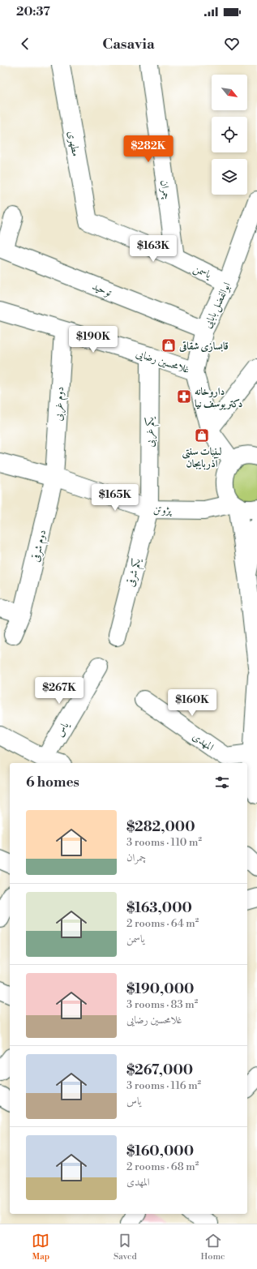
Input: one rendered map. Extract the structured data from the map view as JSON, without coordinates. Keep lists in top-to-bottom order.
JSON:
{
  "streets": {
    "street": [
      "مطهری",
      "چمران",
      "یاسمن",
      "توحید",
      "ابوالفضل بابایی",
      "غلامحسین رضایی",
      "دوم غربی",
      "یکم غربی",
      "پژوتن",
      "دوم شرقی",
      "یکم شرقی",
      "یاس",
      "المهدی"
    ]
  },
  "crossings": [
    ["مطهری", "یاسمن"],
    ["چمران", "یاسمن"],
    ["یاسمن", "ابوالفضل بابایی"],
    ["توحید", "ابوالفضل بابایی"],
    ["ابوالفضل بابایی", "غلامحسین رضایی"],
    ["غلامحسین رضایی", "دوم غربی"],
    ["غلامحسین رضایی", "یکم غربی"],
    ["دوم غربی", "پژوتن"],
    ["دوم غربی", "دوم شرقی"],
    ["یکم غربی", "پژوتن"],
    ["یکم غربی", "یکم شرقی"],
    ["پژوتن", "دوم شرقی"],
    ["پژوتن", "یکم شرقی"]
  ],
  "places": {
    "shop": ["قابسازی شقاقی", "لبنیات سنتی آذربایجان"],
    "pharmacy": ["داروخانه دکتر یوسف نیا"]
  },
  "north": "bottom right",
  "page": {
    "status": "20:37",
    "header": "Casavia",
    "price": [
      "$282K",
      "$163K",
      "$190K",
      "$165K",
      "$267K",
      "$160K"
    ],
    "heading": "6 homes",
    "list": [
      {
        "name": "$282,000",
        "note": "3 rooms · 110 m² · چمران"
      },
      {
        "name": "$163,000",
        "note": "2 rooms · 64 m² · یاسمن"
      },
      {
        "name": "$190,000",
        "note": "3 rooms · 83 m² · غلامحسین رضایی"
      },
      {
        "name": "$267,000",
        "note": "3 rooms · 116 m² · یاس"
      },
      {
        "name": "$160,000",
        "note": "2 rooms · 68 m² · المهدی"
      }
    ],
    "tabs": ["Map", "Saved", "Home"]
  }
}
